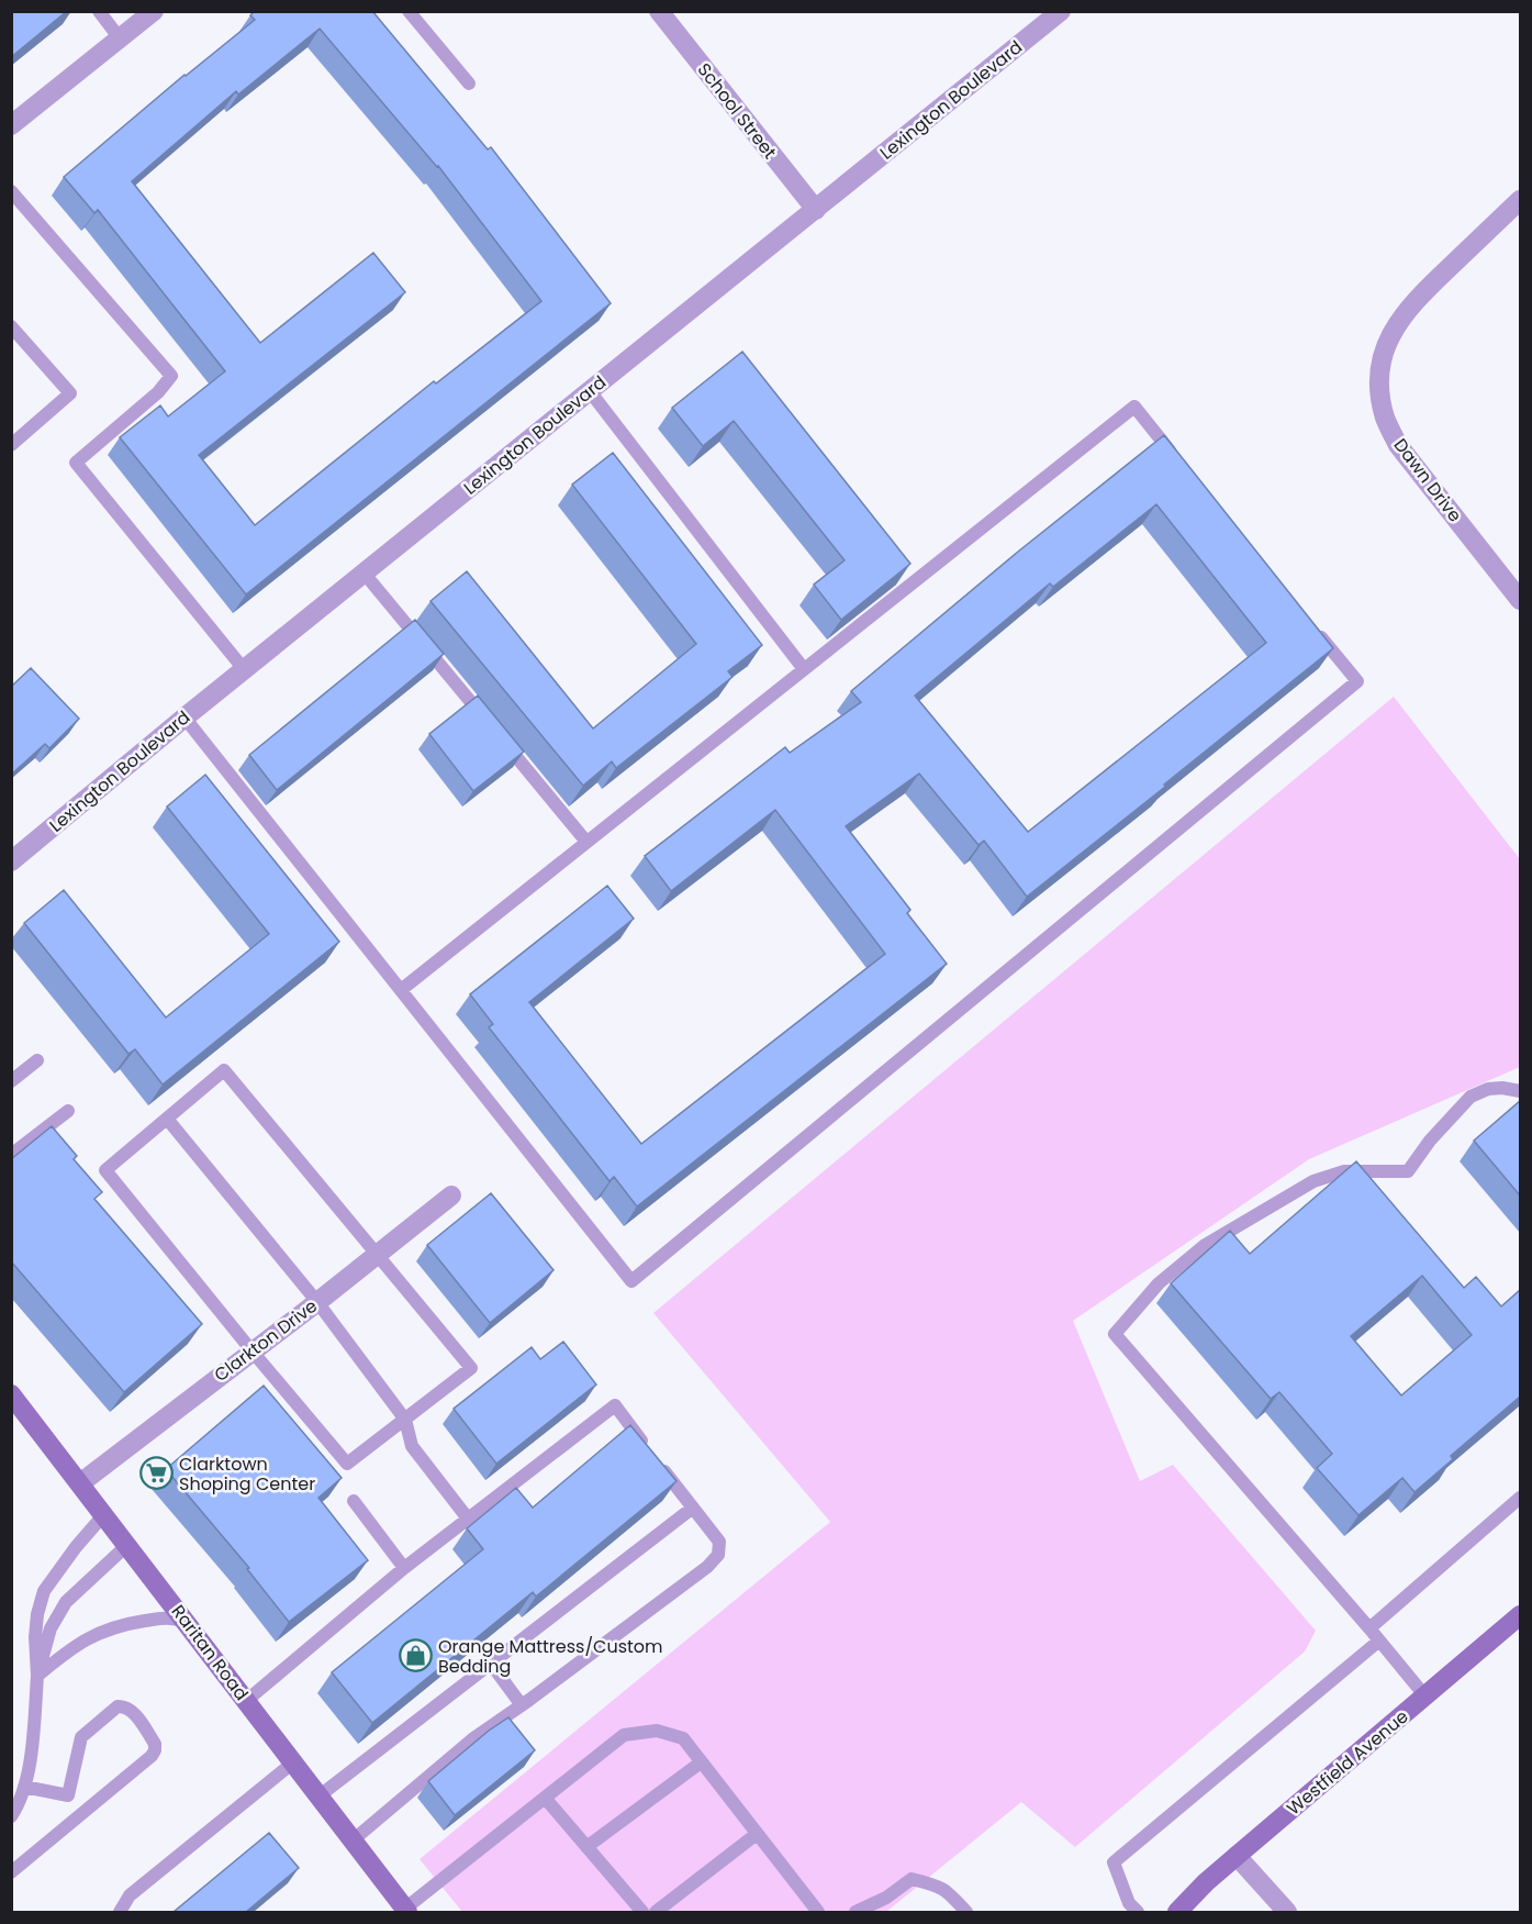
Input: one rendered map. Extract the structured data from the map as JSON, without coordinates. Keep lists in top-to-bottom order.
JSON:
{
  "streets": {
    "main road": ["Raritan Road", "Westfield Avenue"],
    "street": [
      "Lexington Boulevard",
      "School Street",
      "Dawn Drive",
      "Clarkton Drive"
    ]
  },
  "crossings": [
    ["Lexington Boulevard", "School Street"],
    ["Clarkton Drive", "Raritan Road"]
  ],
  "places": {
    "supermarket": ["Clarktown Shoping Center"],
    "shop": ["Orange Mattress/Custom Bedding"]
  }
}
